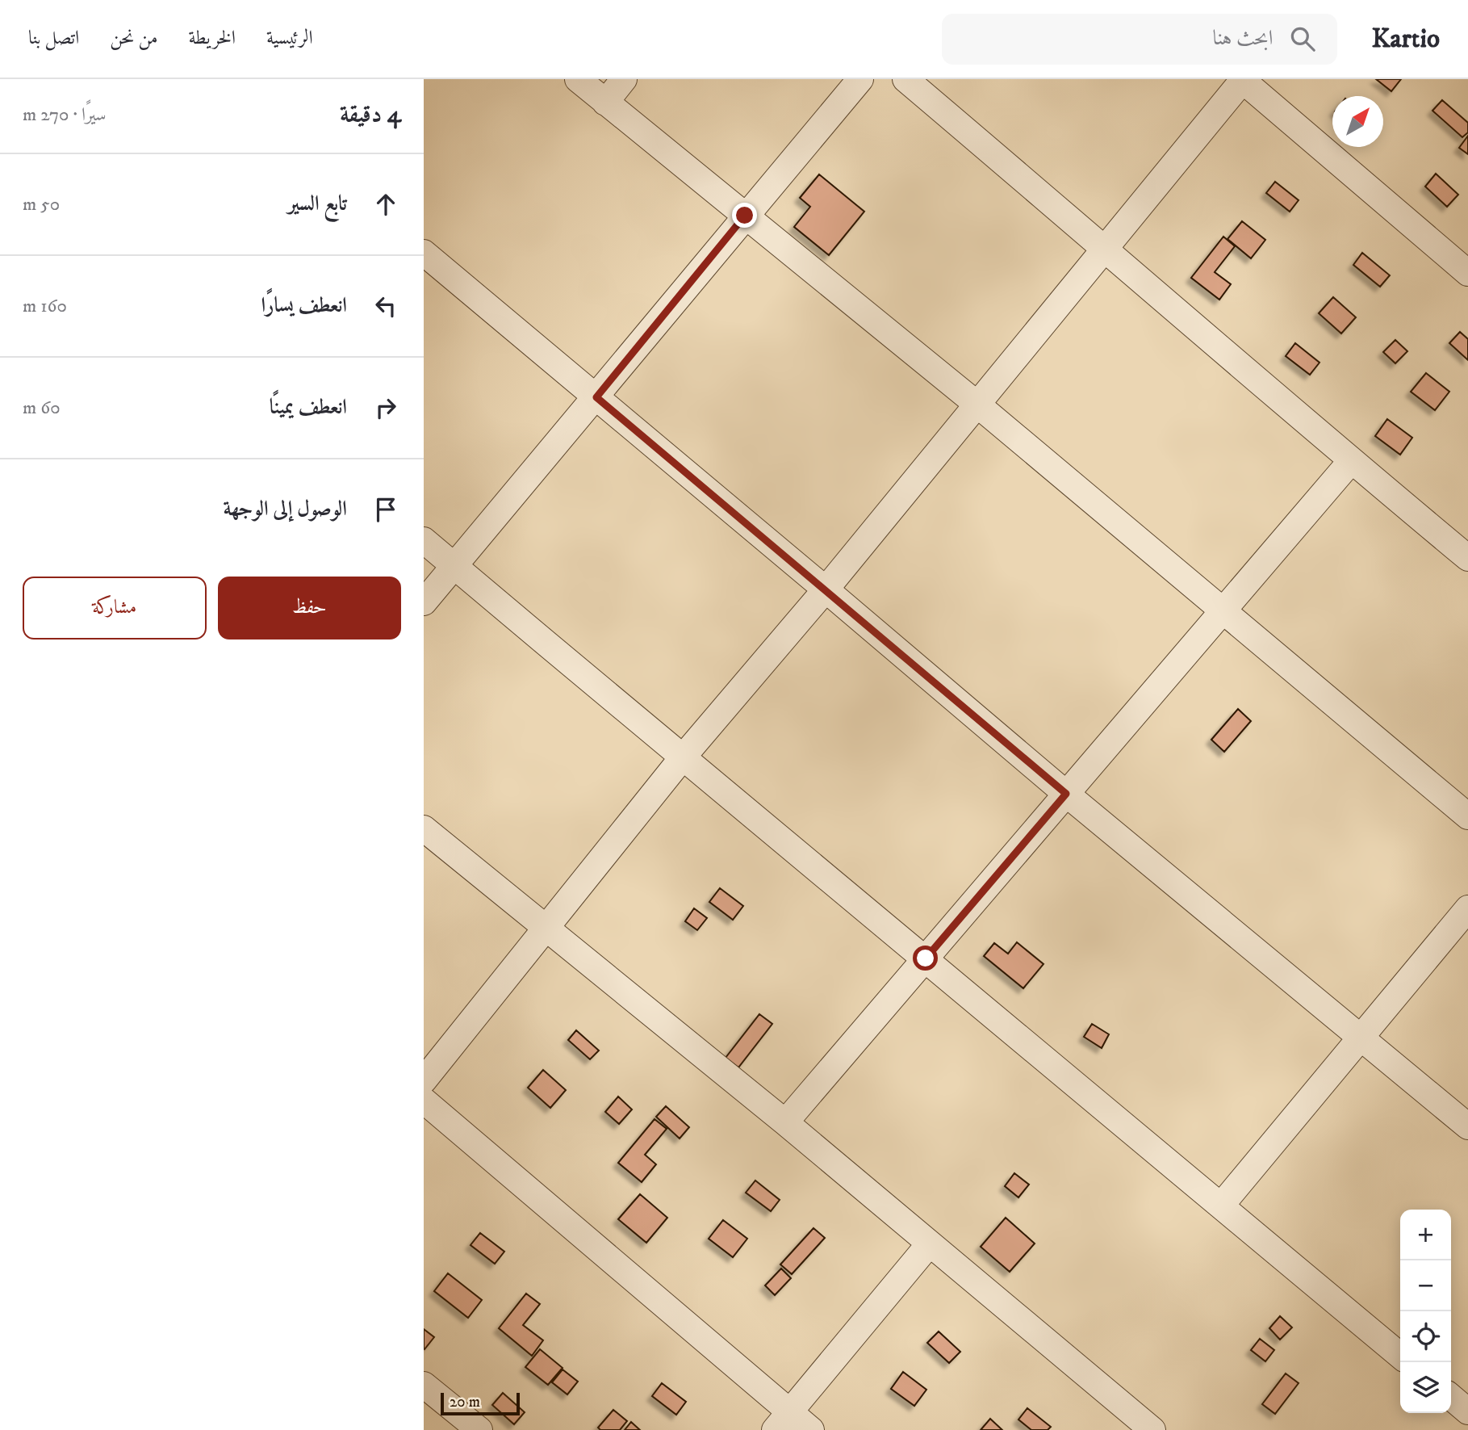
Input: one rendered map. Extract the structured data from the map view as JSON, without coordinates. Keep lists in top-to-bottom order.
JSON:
{
  "scale_bar": "20 m",
  "north": "top right",
  "page": {
    "header": "Kartio",
    "search": "ابحث هنا",
    "nav": [
      "الرئيسية",
      "الخريطة",
      "من نحن",
      "اتصل بنا"
    ],
    "heading": ["4 دقيقة", "سيرًا · 270 m"],
    "list": [
      ["تابع السير", "50 m"],
      ["انعطف يسارًا", "160 m"],
      ["انعطف يمينًا", "60 m"],
      "الوصول إلى الوجهة"
    ],
    "buttons": ["حفظ", "مشاركة"],
    "map_buttons": ["+", "−"],
    "scale": "20 m"
  }
}
